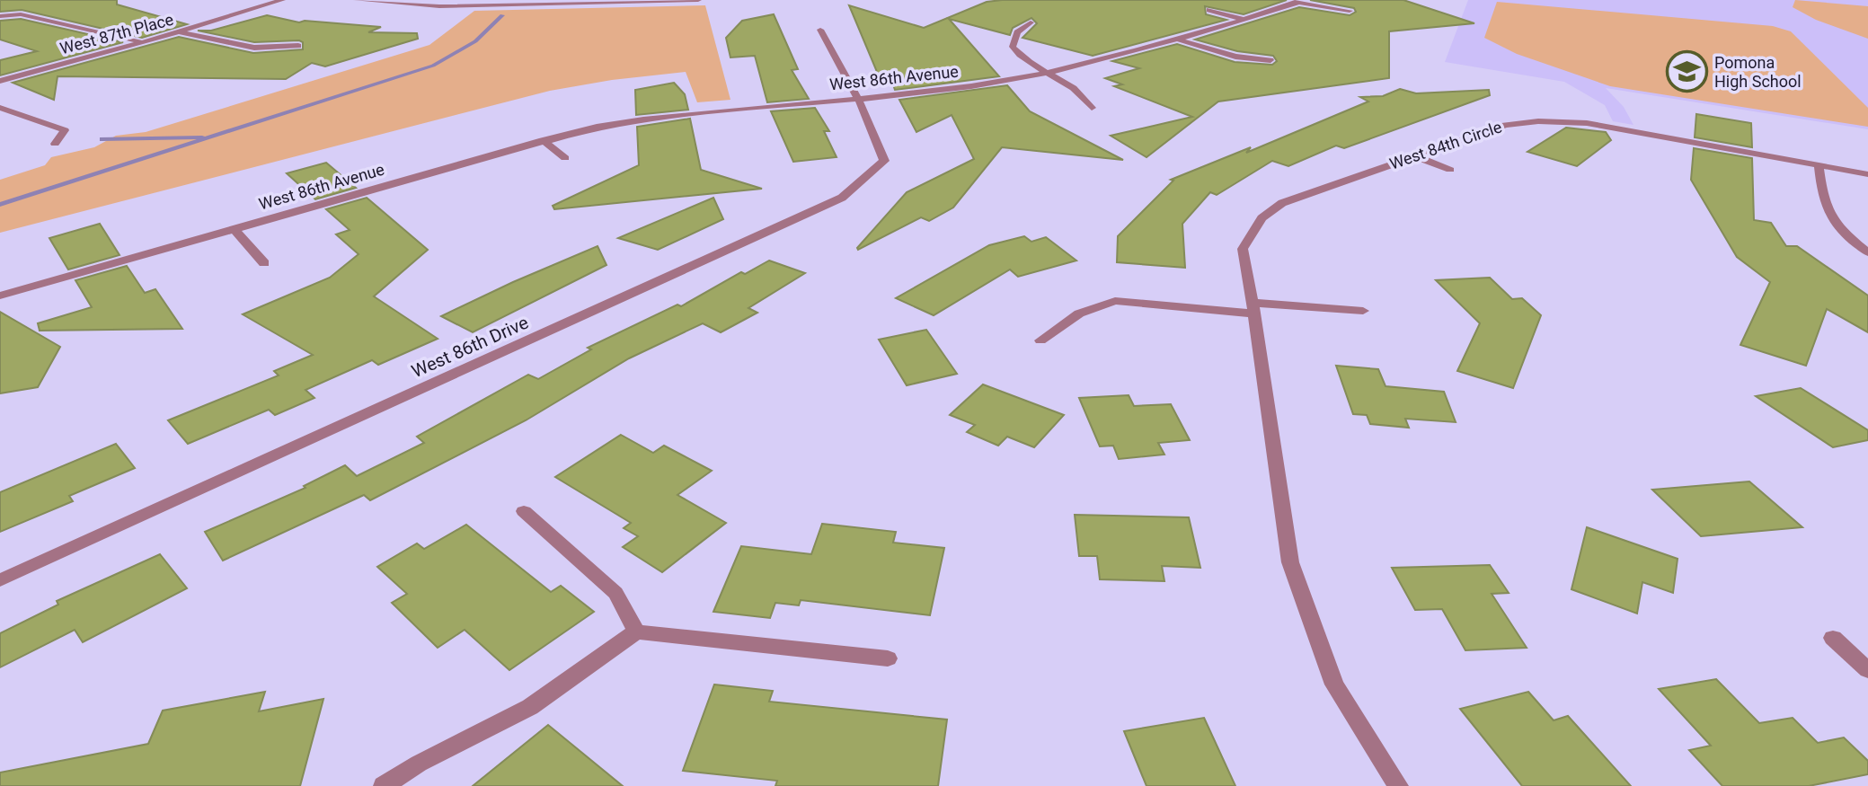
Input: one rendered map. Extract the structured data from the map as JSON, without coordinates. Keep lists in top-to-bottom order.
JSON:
{
  "streets": {
    "street": [
      "West 87th Place",
      "West 86th Avenue",
      "West 84th Circle",
      "West 86th Drive"
    ]
  },
  "crossings": [
    ["West 86th Avenue", "West 86th Drive"]
  ],
  "places": {
    "school or university": ["Pomona High School"]
  }
}
